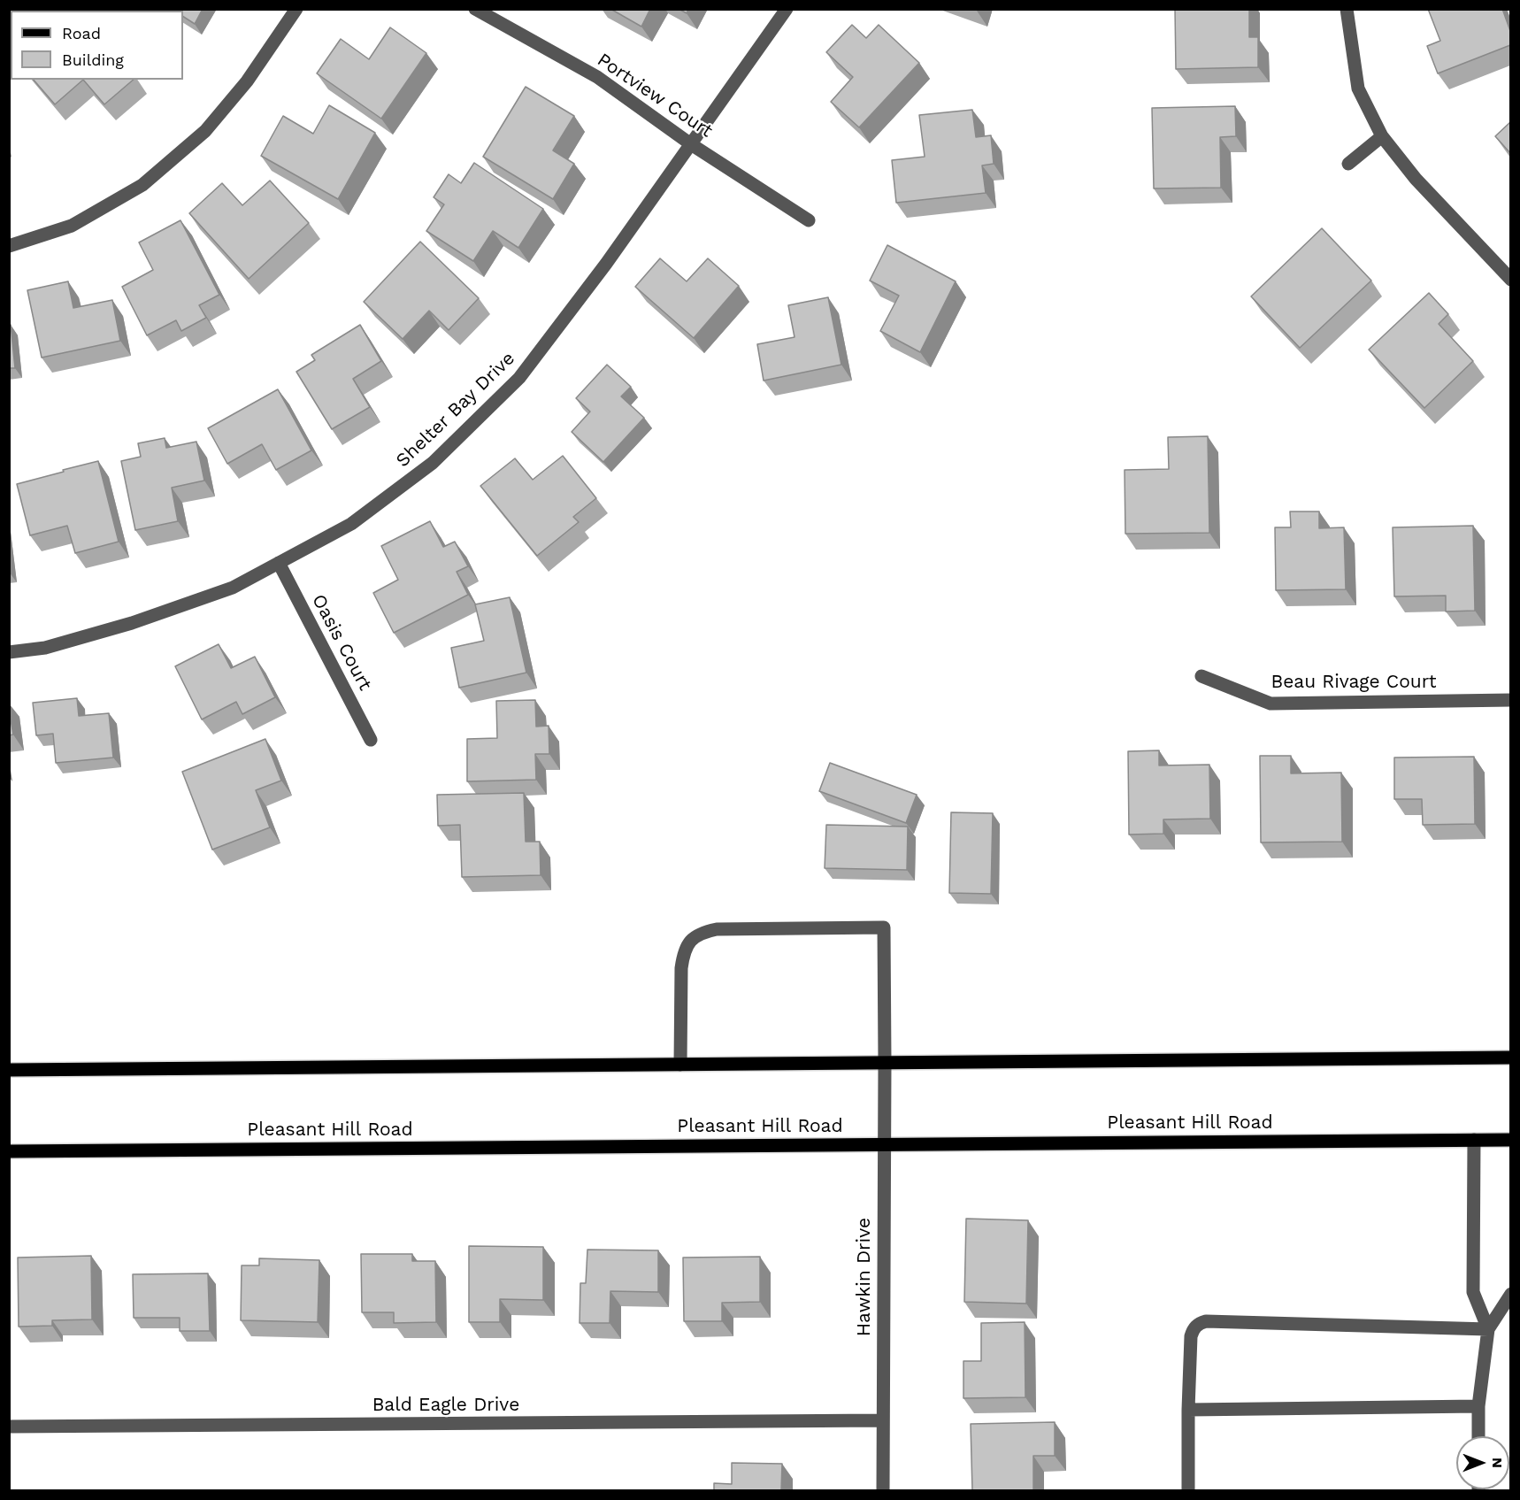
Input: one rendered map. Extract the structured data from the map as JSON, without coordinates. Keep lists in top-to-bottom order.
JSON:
{
  "streets": {
    "main road": ["Pleasant Hill Road"],
    "street": [
      "Portview Court",
      "Shelter Bay Drive",
      "Oasis Court",
      "Beau Rivage Court",
      "Hawkin Drive",
      "Bald Eagle Drive"
    ]
  },
  "crossings": [
    ["Portview Court", "Shelter Bay Drive"],
    ["Shelter Bay Drive", "Oasis Court"],
    ["Pleasant Hill Road", "Hawkin Drive"],
    ["Hawkin Drive", "Bald Eagle Drive"]
  ],
  "legend": ["Road", "Building"],
  "north": "right"
}
